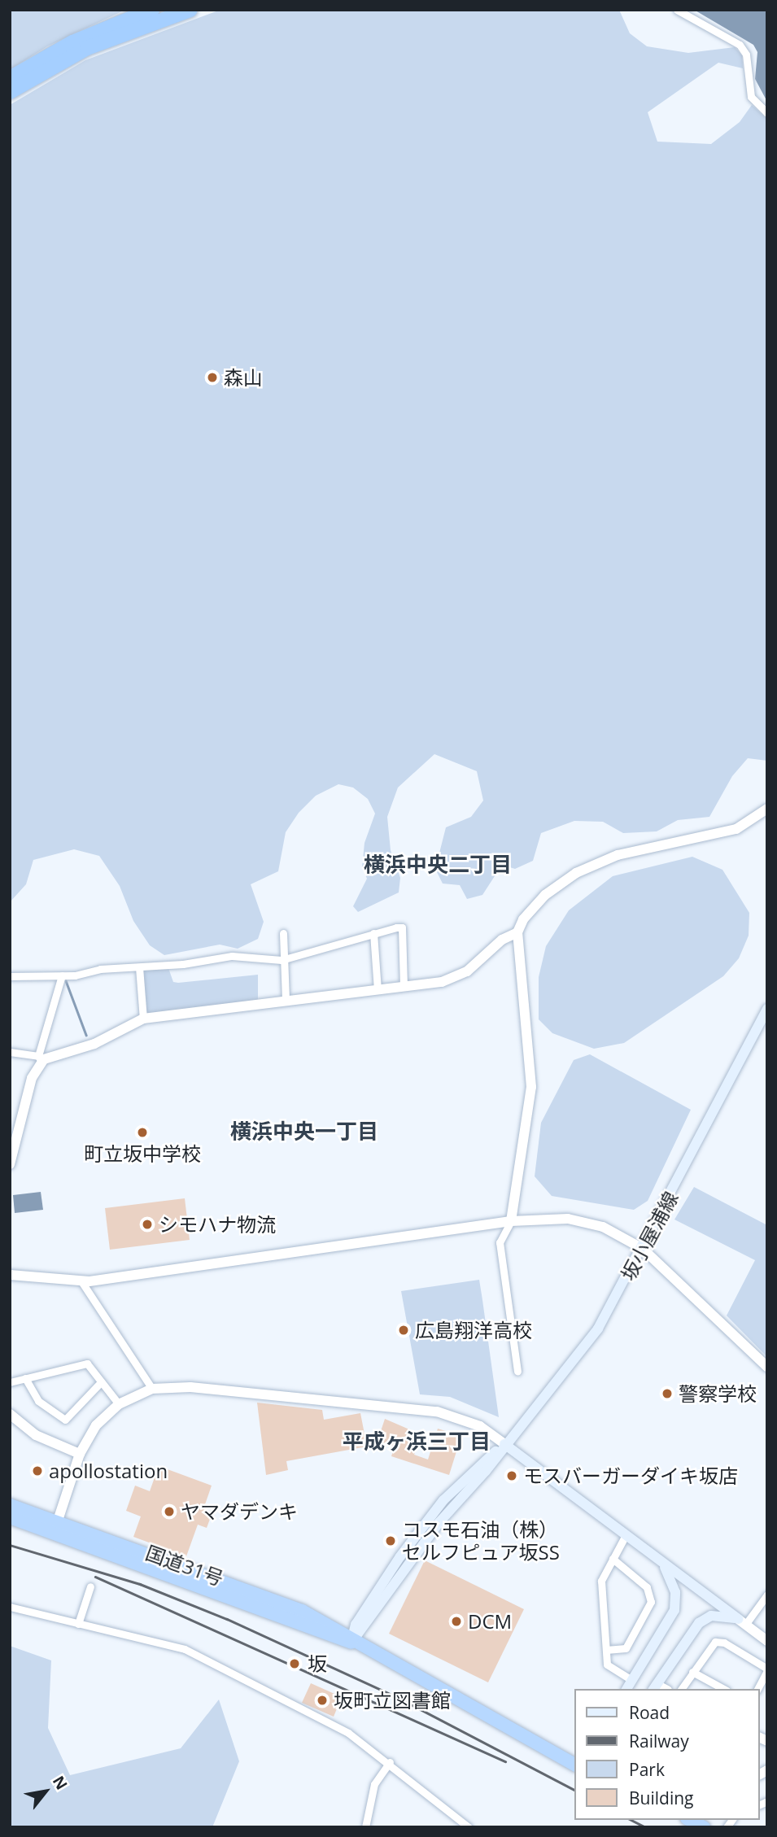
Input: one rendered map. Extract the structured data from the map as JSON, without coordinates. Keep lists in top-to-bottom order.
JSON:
{
  "streets": {
    "highway": ["国道31号"],
    "main road": ["坂小屋浦線"]
  },
  "crossings": [
    ["坂小屋浦線", "国道31号"]
  ],
  "districts": ["横浜中央二丁目", "横浜中央一丁目", "平成ヶ浜三丁目"],
  "places": [
    "森山",
    "町立坂中学校",
    "シモハナ物流",
    "広島翔洋高校",
    "警察学校",
    "apollostation",
    "モスバーガーダイキ坂店",
    "ヤマダデンキ",
    "コスモ石油（株） セルフピュア坂SS",
    "DCM",
    "坂",
    "坂町立図書館"
  ],
  "legend": [
    "Road",
    "Railway",
    "Park",
    "Building"
  ],
  "north": "top right"
}
